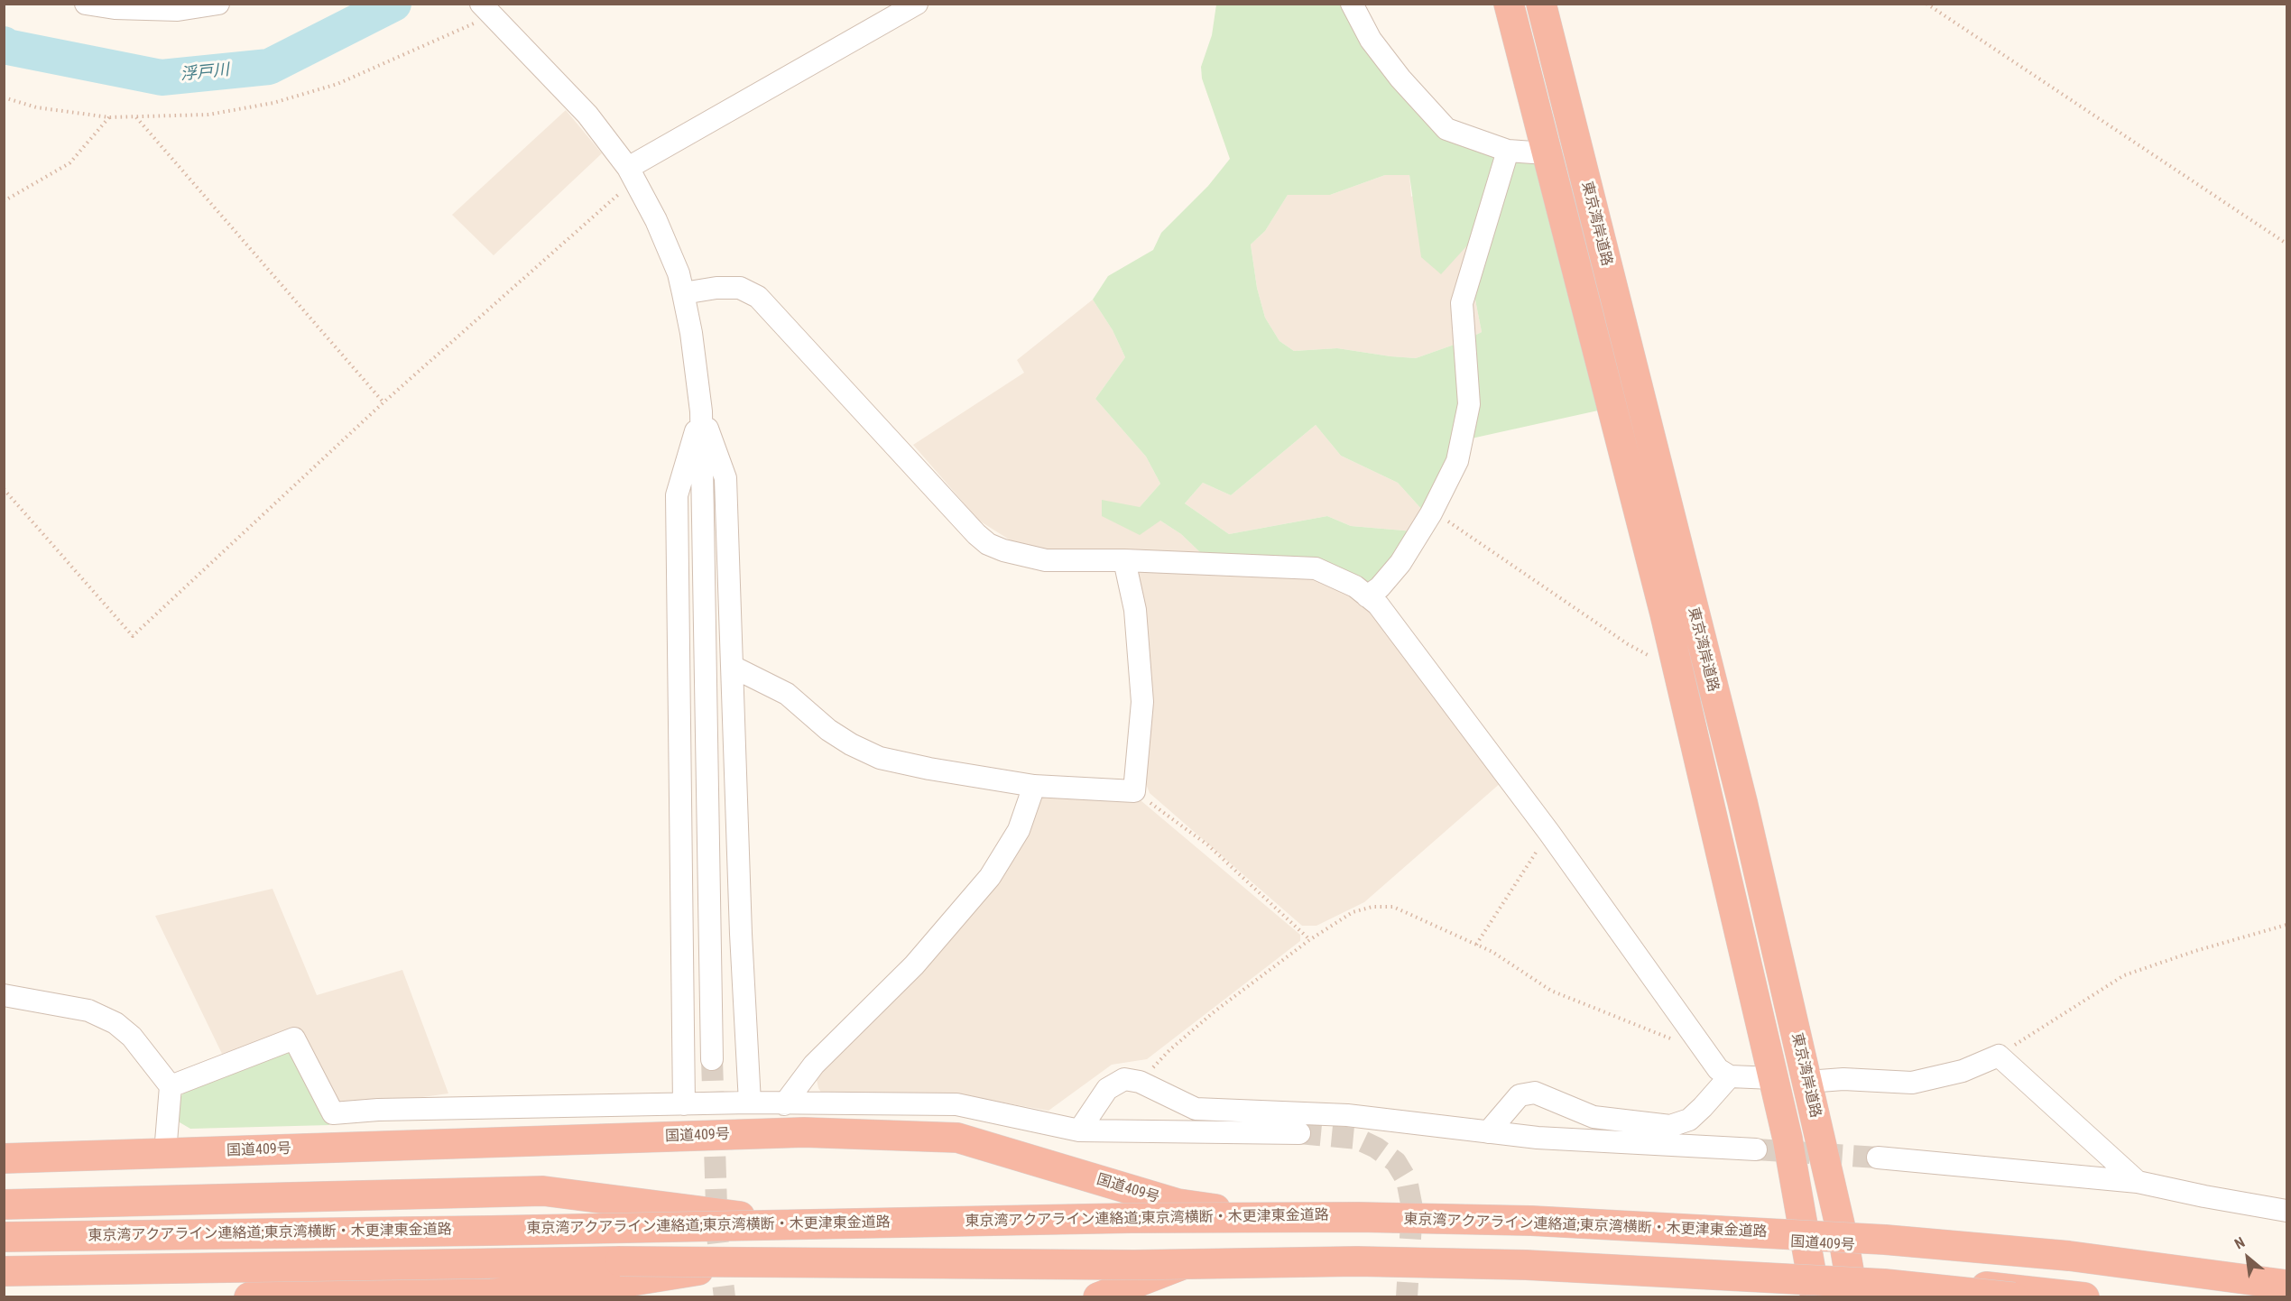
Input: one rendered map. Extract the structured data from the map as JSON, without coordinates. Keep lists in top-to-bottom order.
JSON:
{
  "streets": {
    "highway": ["東京湾岸道路", "国道409号", "東京湾アクアライン連絡道;東京湾横断・木更津東金道路"]
  },
  "crossings": [
    ["東京湾岸道路", "国道409号"],
    ["国道409号", "東京湾アクアライン連絡道;東京湾横断・木更津東金道路"]
  ],
  "water": ["浮戸川"],
  "north": "top left"
}
